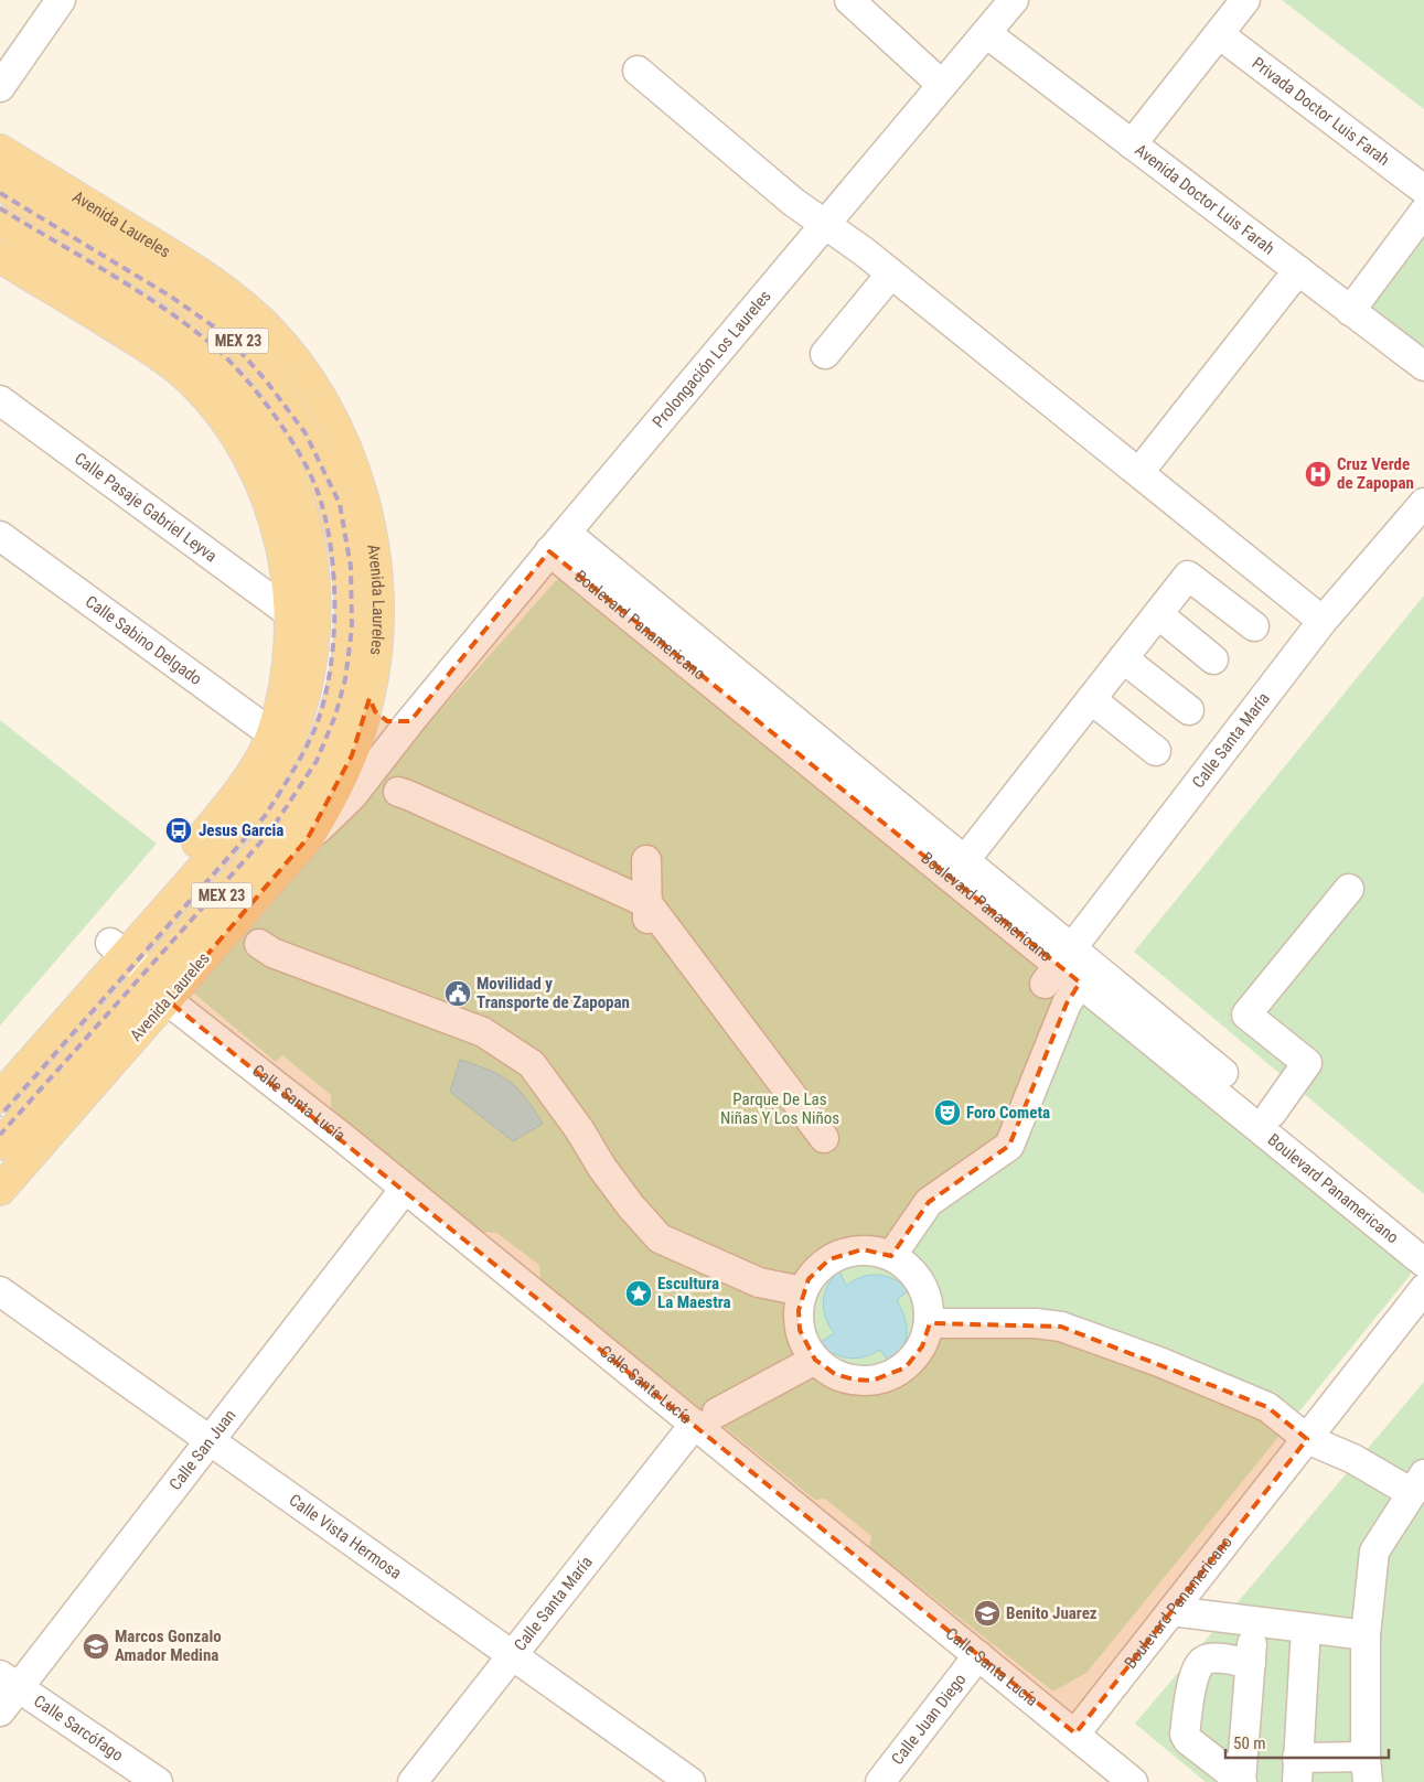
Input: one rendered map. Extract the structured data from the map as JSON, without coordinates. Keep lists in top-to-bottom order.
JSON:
{
  "streets": {
    "main road": ["Avenida Laureles", "MEX 23"],
    "street": [
      "Privada Doctor Luis Farah",
      "Avenida Doctor Luis Farah",
      "Prolongación Los Laureles",
      "Calle Pasaje Gabriel Leyva",
      "Boulevard Panamericano",
      "Calle Sabino Delgado",
      "Calle Santa María",
      "Calle Santa Lucía",
      "Calle San Juan",
      "Calle Vista Hermosa",
      "Calle Juan Diego",
      "Calle Sarcófago"
    ]
  },
  "crossings": [
    ["Avenida Doctor Luis Farah", "Prolongación Los Laureles"],
    ["Avenida Laureles", "Prolongación Los Laureles"],
    ["Avenida Laureles", "Calle Santa Lucía"],
    ["MEX 23", "Calle Sabino Delgado"],
    ["MEX 23", "Calle Santa Lucía"],
    ["Prolongación Los Laureles", "Boulevard Panamericano"],
    ["Boulevard Panamericano", "Calle Santa María"],
    ["Boulevard Panamericano", "Calle Santa Lucía"],
    ["Calle Santa María", "Calle Santa Lucía"],
    ["Calle Santa María", "Calle Vista Hermosa"],
    ["Calle Santa Lucía", "Calle San Juan"],
    ["Calle Santa Lucía", "Calle Juan Diego"],
    ["Calle San Juan", "Calle Vista Hermosa"],
    ["Calle San Juan", "Calle Sarcófago"]
  ],
  "parks": ["Parque De Las Niñas Y Los Niños"],
  "places": {
    "hospital": ["Cruz Verde de Zapopan"],
    "bus stop": ["Jesus Garcia"],
    "public building": ["Movilidad y Transporte de Zapopan"],
    "theatre": ["Foro Cometa"],
    "place": ["Escultura La Maestra"],
    "school or university": ["Benito Juarez", "Marcos Gonzalo Amador Medina"]
  },
  "scale_bar": "50 m"
}
